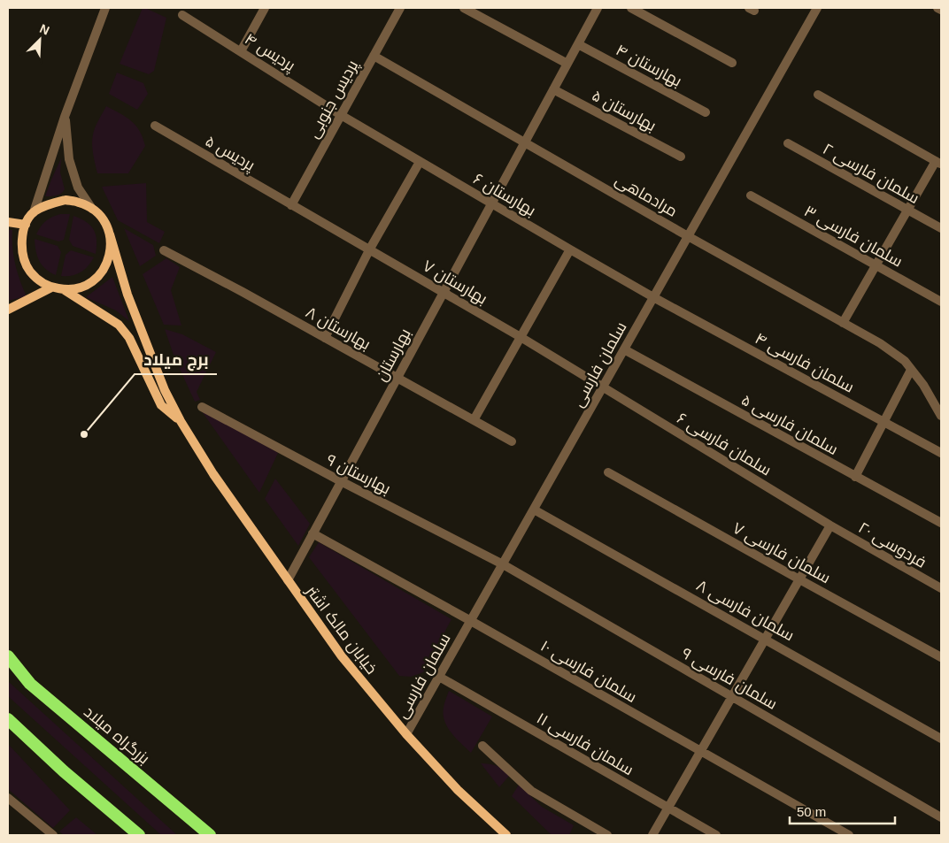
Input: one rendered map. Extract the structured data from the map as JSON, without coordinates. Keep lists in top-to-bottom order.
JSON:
{
  "streets": {
    "highway": ["بزرگراه میلاد"],
    "main road": ["خیابان مالک اشتر"],
    "street": [
      "پردیس ۴",
      "بهارستان ۴",
      "پردیس جنوبی",
      "بهارستان ۵",
      "پردیس ۵",
      "سلمان فارسی ۲",
      "بهارستان ۶",
      "مرادماهی",
      "سلمان فارسی ۳",
      "بهارستان ۷",
      "بهارستان ۸",
      "بهارستان",
      "سلمان فارسی ۴",
      "سلمان فارسی",
      "سلمان فارسی ۵",
      "سلمان فارسی ۶",
      "بهارستان ۹",
      "فردوسی ۲۰",
      "سلمان فارسی ۷",
      "سلمان فارسی ۸",
      "سلمان فارسی ۱۰",
      "سلمان فارسی ۹",
      "سلمان فارسی ۱۱"
    ]
  },
  "crossings": [
    ["پردیس ۴", "پردیس جنوبی"],
    ["پردیس ۴", "بهارستان ۶"],
    ["بهارستان ۴", "بهارستان"],
    ["پردیس جنوبی", "پردیس ۵"],
    ["پردیس جنوبی", "بهارستان ۶"],
    ["پردیس جنوبی", "مرادماهی"],
    ["پردیس جنوبی", "بهارستان ۷"],
    ["بهارستان ۵", "بهارستان"],
    ["پردیس ۵", "بهارستان ۷"],
    ["بهارستان ۶", "بهارستان"],
    ["بهارستان ۶", "سلمان فارسی ۴"],
    ["بهارستان ۶", "سلمان فارسی"],
    ["مرادماهی", "بهارستان"],
    ["مرادماهی", "سلمان فارسی"],
    ["بهارستان ۷", "بهارستان"],
    ["بهارستان ۷", "سلمان فارسی"],
    ["بهارستان ۷", "سلمان فارسی ۶"],
    ["بهارستان ۸", "بهارستان"],
    ["بهارستان", "بهارستان ۹"],
    ["بهارستان", "خیابان مالک اشتر"],
    ["بهارستان", "سلمان فارسی ۱۰"],
    ["سلمان فارسی ۴", "سلمان فارسی"],
    ["سلمان فارسی", "سلمان فارسی ۵"],
    ["سلمان فارسی", "سلمان فارسی ۶"],
    ["سلمان فارسی", "بهارستان ۹"],
    ["سلمان فارسی", "سلمان فارسی ۸"],
    ["سلمان فارسی", "خیابان مالک اشتر"],
    ["سلمان فارسی", "سلمان فارسی ۱۰"],
    ["سلمان فارسی", "سلمان فارسی ۹"],
    ["سلمان فارسی", "سلمان فارسی ۱۱"],
    ["سلمان فارسی ۶", "فردوسی ۲۰"],
    ["بهارستان ۹", "سلمان فارسی ۹"]
  ],
  "places": ["برج میلاد"],
  "scale_bar": "50 m",
  "north": "top right"
}
